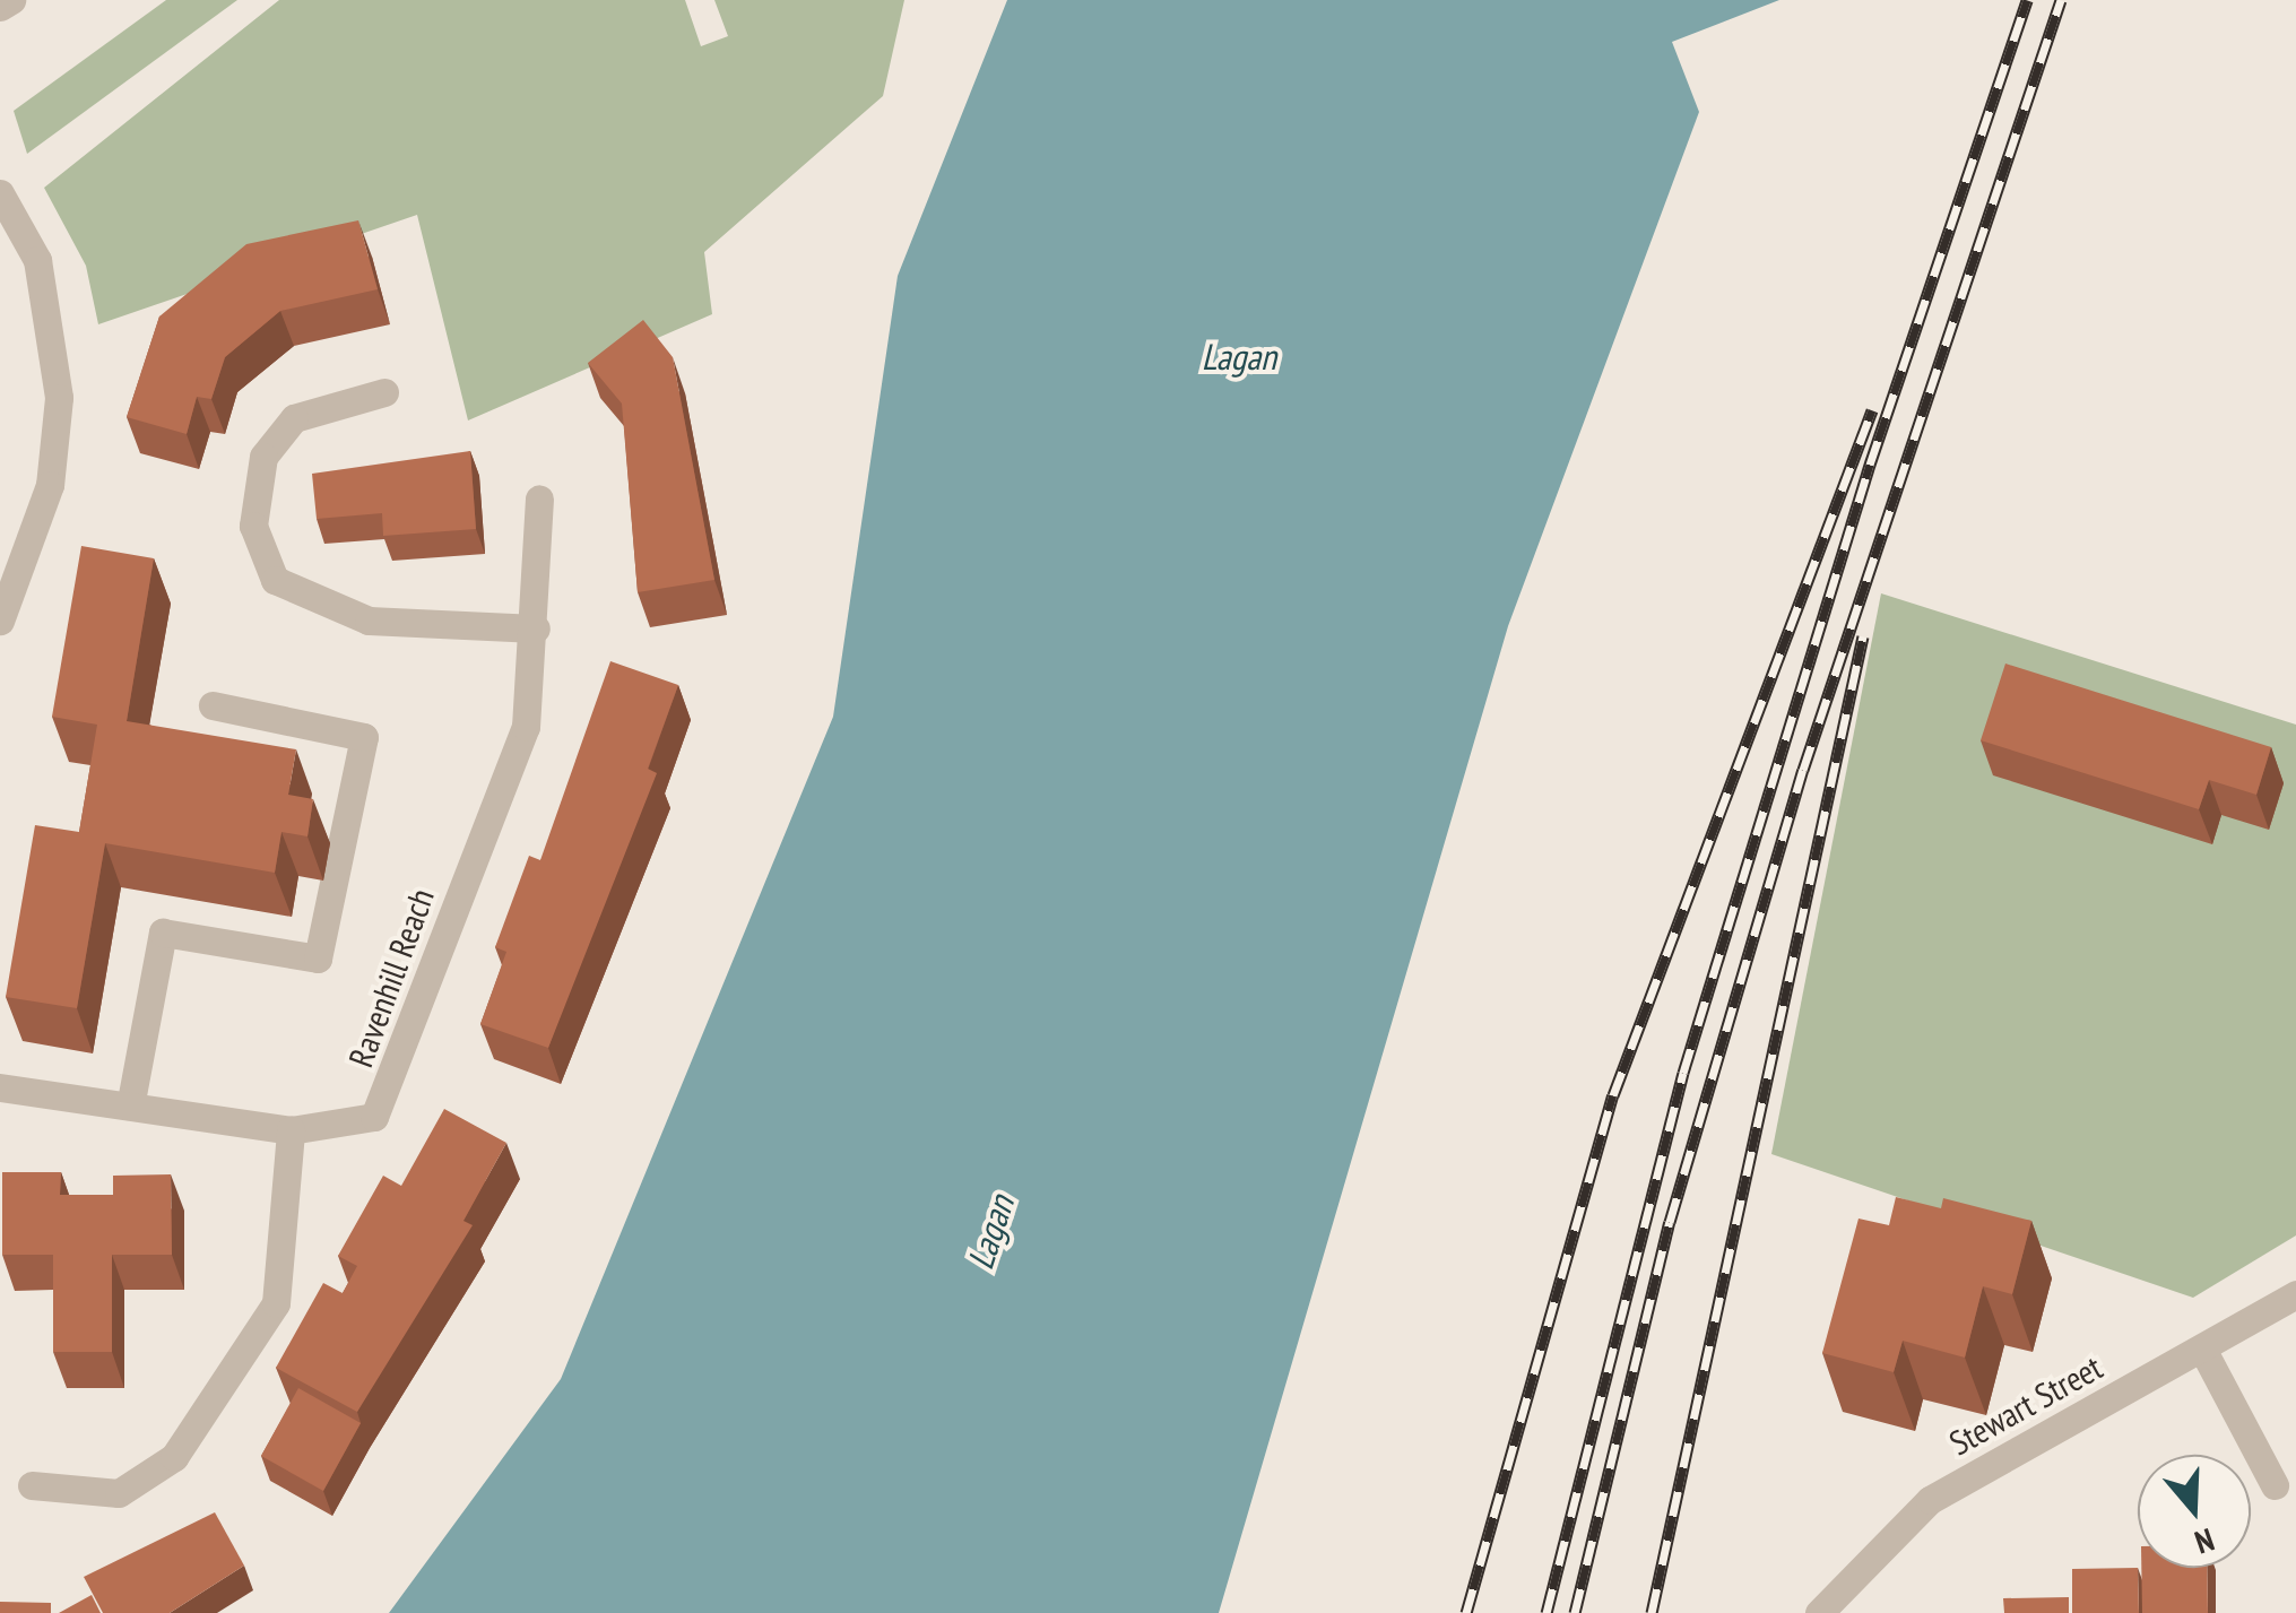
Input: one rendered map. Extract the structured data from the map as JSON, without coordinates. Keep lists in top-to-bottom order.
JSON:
{
  "streets": {
    "street": ["Ravenhill Reach", "Stewart Street"]
  },
  "water": ["Lagan"],
  "north": "bottom"
}
